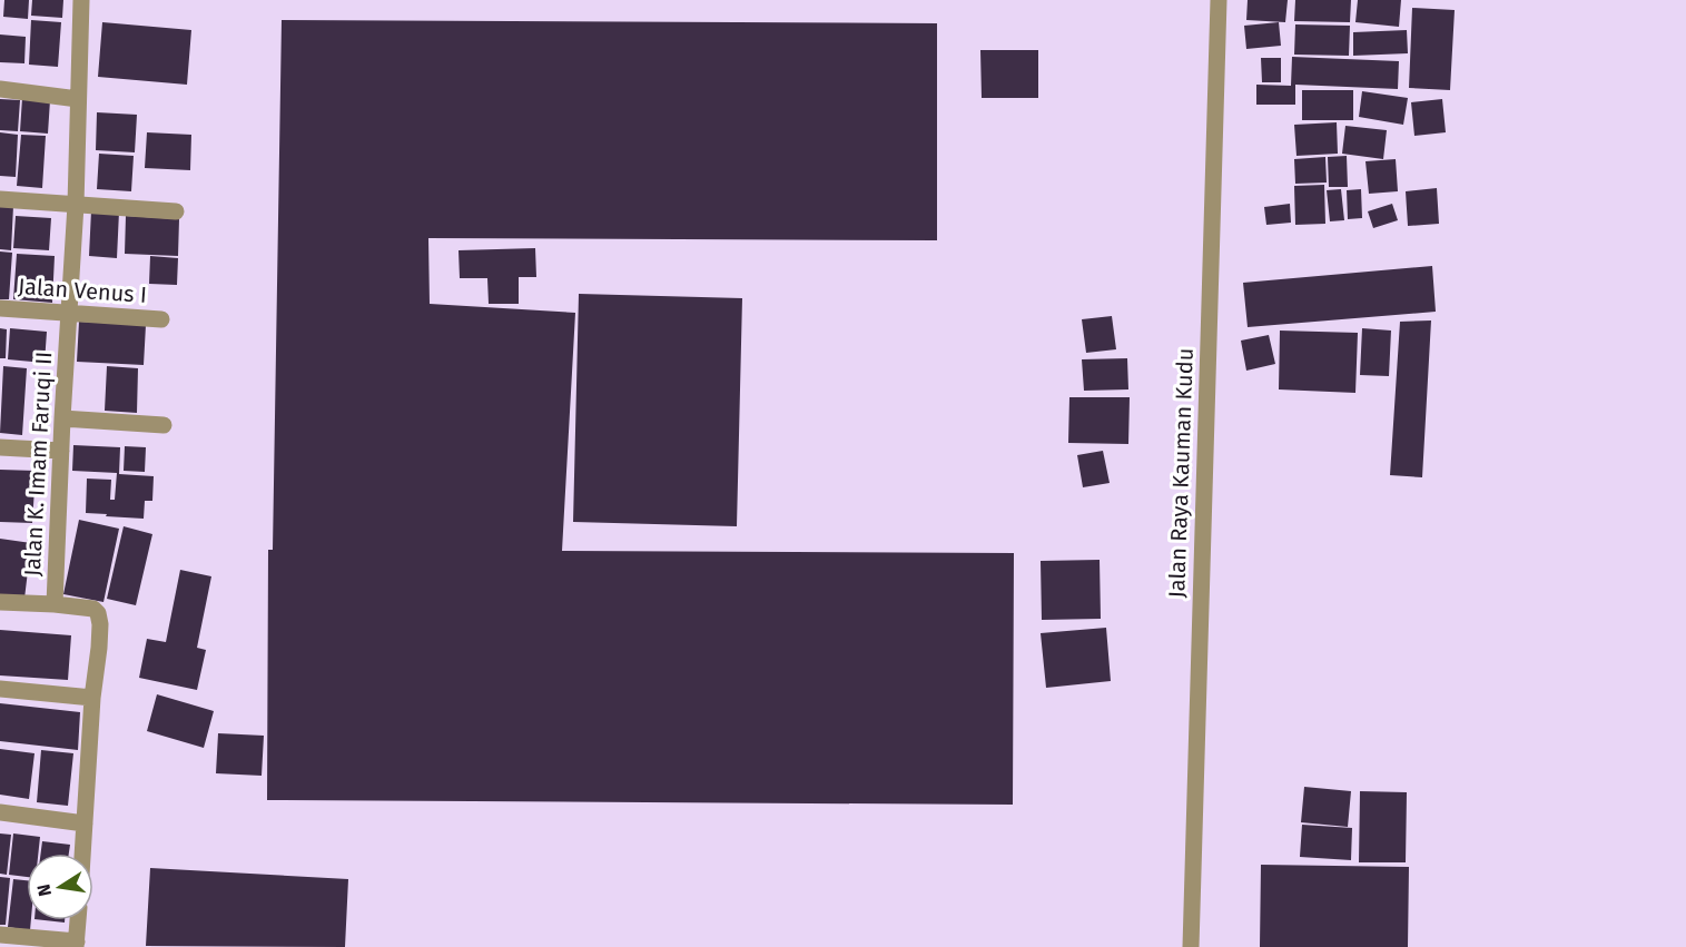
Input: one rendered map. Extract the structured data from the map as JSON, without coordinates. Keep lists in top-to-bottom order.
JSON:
{
  "streets": {
    "street": ["Jalan Venus I", "Jalan K. Imam Faruqi II", "Jalan Raya Kauman Kudu"]
  },
  "crossings": [
    ["Jalan Venus I", "Jalan K. Imam Faruqi II"]
  ],
  "north": "left"
}
